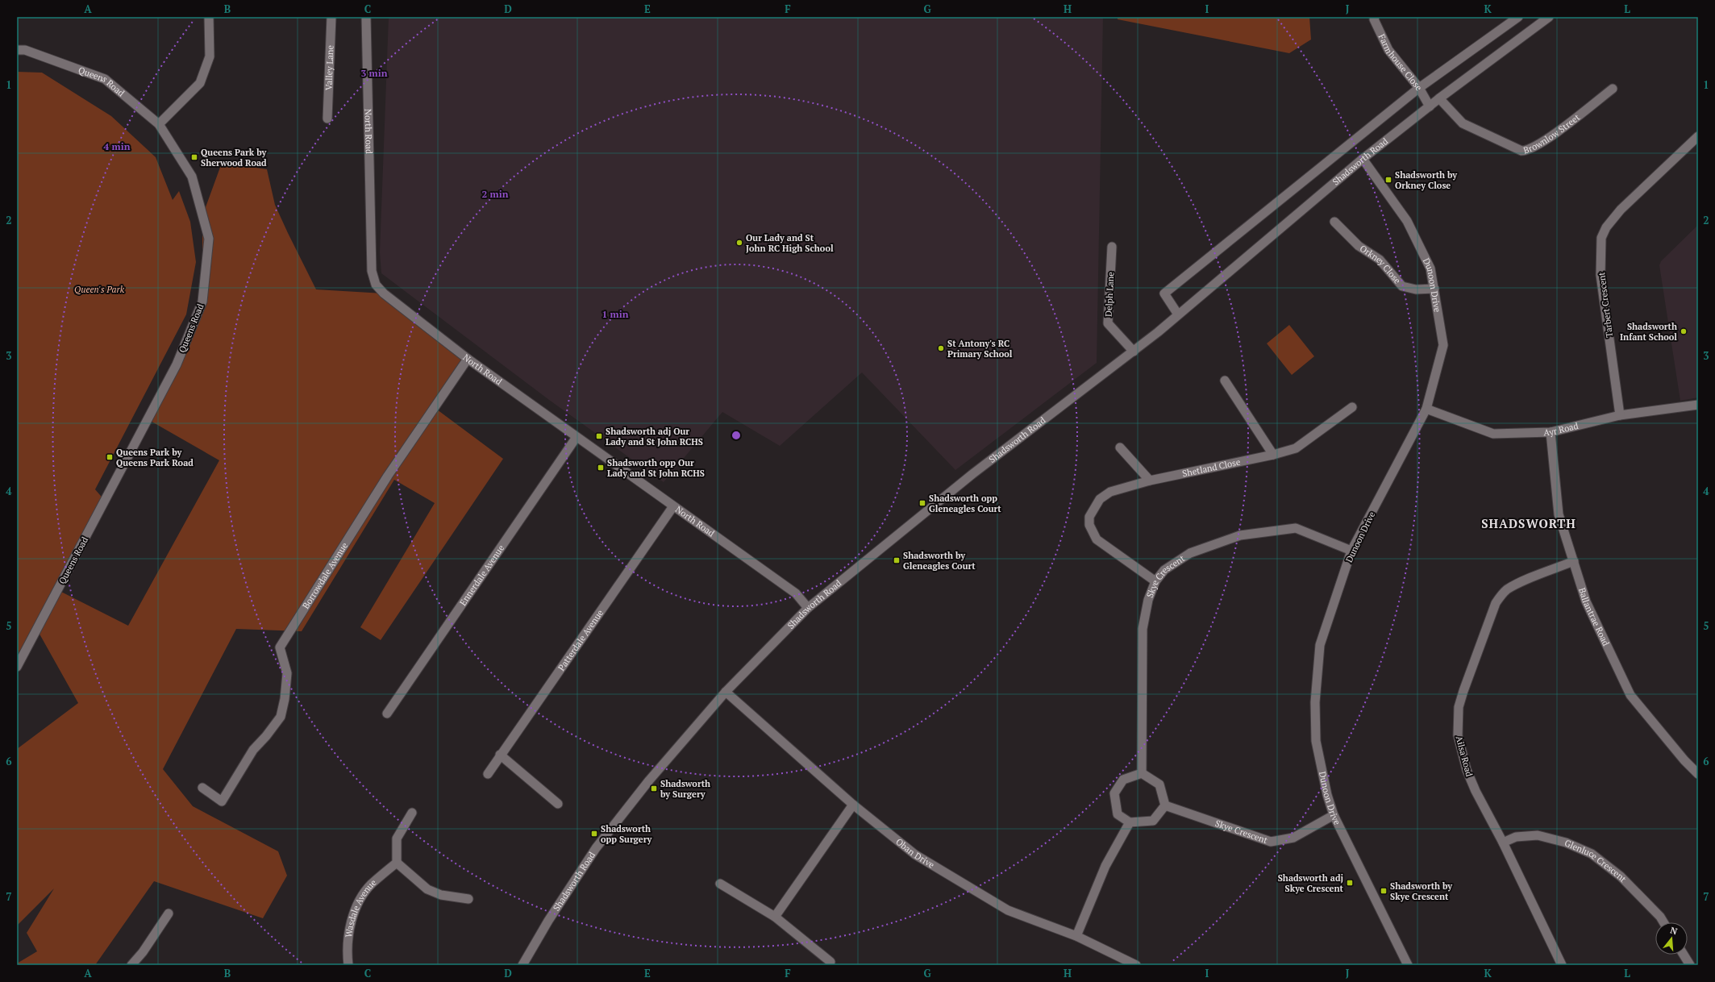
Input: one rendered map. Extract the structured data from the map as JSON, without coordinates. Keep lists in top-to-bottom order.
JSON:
{
  "streets": {
    "street": [
      "Farmhouse Close",
      "Valley Lane",
      "Queens Road",
      "North Road",
      "Brownlow Street",
      "Shadsworth Road",
      "Orkney Close",
      "Dunoon Drive",
      "Delph Lane",
      "Tarbert Crescent",
      "Ayr Road",
      "Shetland Close",
      "Ennerdale Avenue",
      "Borrowdale Avenue",
      "Skye Crescent",
      "Ballantrae Road",
      "Patterdale Avenue",
      "Ailsa Road",
      "Oban Drive",
      "Glenluce Crescent",
      "Wasdale Avenue"
    ]
  },
  "crossings": [
    ["Farmhouse Close", "Shadsworth Road"],
    ["North Road", "Shadsworth Road"],
    ["North Road", "Ennerdale Avenue"],
    ["North Road", "Borrowdale Avenue"],
    ["North Road", "Patterdale Avenue"],
    ["Brownlow Street", "Shadsworth Road"],
    ["Shadsworth Road", "Dunoon Drive"],
    ["Shadsworth Road", "Delph Lane"],
    ["Shadsworth Road", "Oban Drive"],
    ["Orkney Close", "Dunoon Drive"],
    ["Dunoon Drive", "Ayr Road"],
    ["Dunoon Drive", "Skye Crescent"],
    ["Tarbert Crescent", "Ayr Road"],
    ["Ayr Road", "Ballantrae Road"],
    ["Shetland Close", "Skye Crescent"],
    ["Ballantrae Road", "Ailsa Road"],
    ["Ailsa Road", "Glenluce Crescent"]
  ],
  "districts": ["SHADSWORTH"],
  "parks": ["Queen's Park"],
  "places": {
    "transit": [
      "Queens Park by Sherwood Road",
      "Shadsworth by Orkney Close",
      "Shadsworth adj Our Lady and St John RCHS",
      "Queens Park by Queens Park Road",
      "Shadsworth opp Our Lady and St John RCHS",
      "Shadsworth opp Gleneagles Court",
      "Shadsworth by Gleneagles Court",
      "Shadsworth by Surgery",
      "Shadsworth opp Surgery",
      "Shadsworth adj Skye Crescent",
      "Shadsworth by Skye Crescent"
    ],
    "other": ["Our Lady and St John RC High School", "Shadsworth Infant School", "St Antony's RC Primary School"]
  },
  "north": "top",
  "grid": {
    "columns": [
      "A",
      "B",
      "C",
      "D",
      "E",
      "F",
      "G",
      "H",
      "I",
      "J",
      "K",
      "L"
    ],
    "rows": [
      "1",
      "2",
      "3",
      "4",
      "5",
      "6",
      "7"
    ]
  },
  "rings": [
    "3 min",
    "4 min",
    "2 min",
    "1 min"
  ]
}
